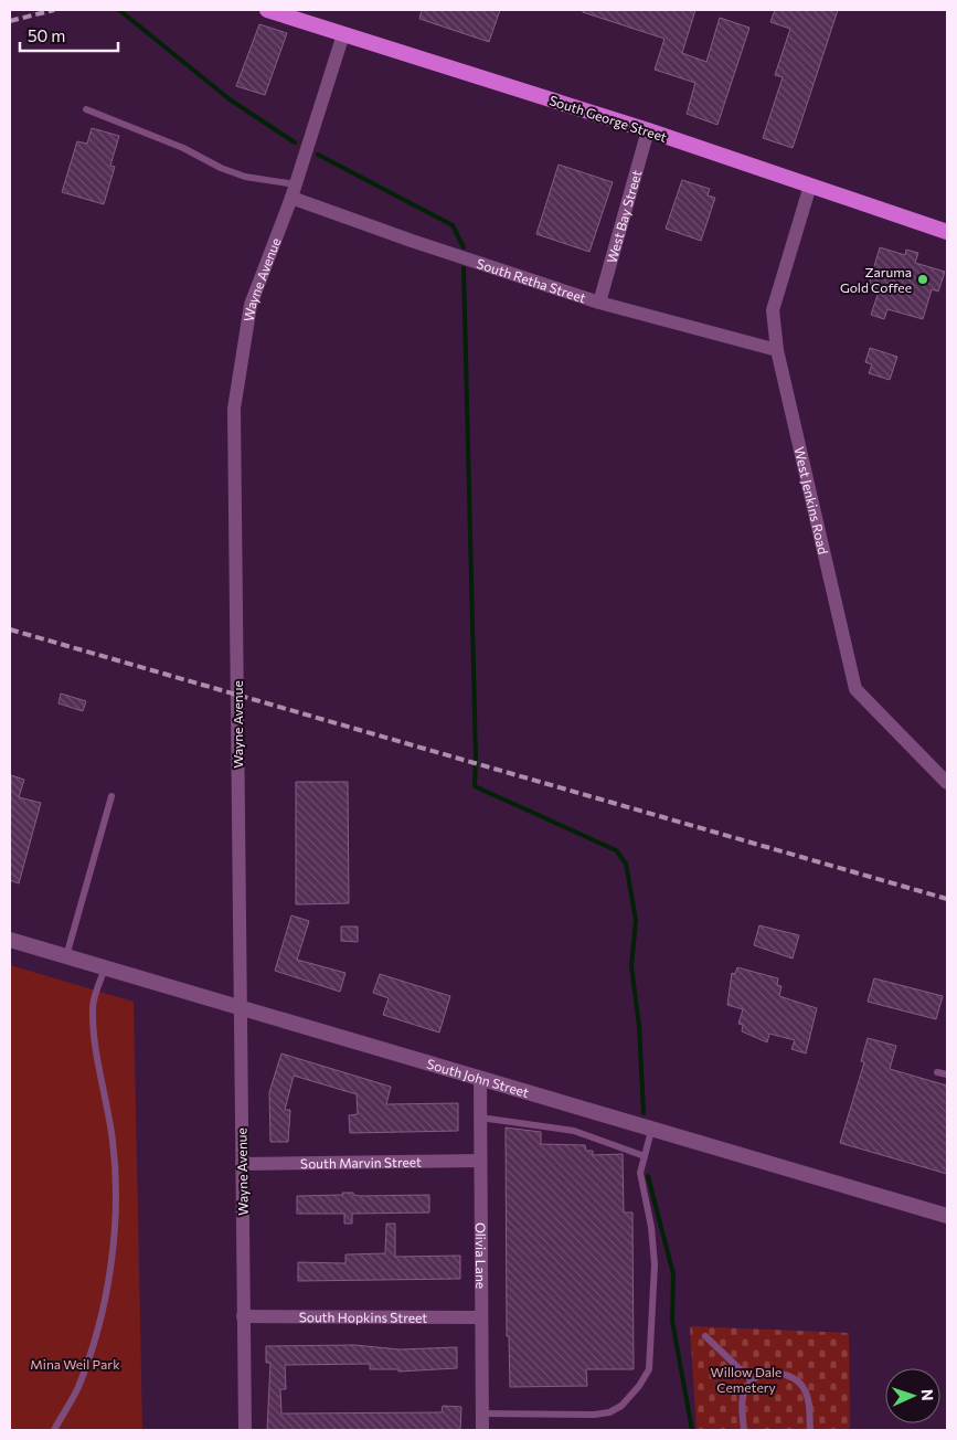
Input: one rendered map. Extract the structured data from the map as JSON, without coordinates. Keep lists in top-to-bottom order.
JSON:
{
  "streets": {
    "main road": ["South George Street"],
    "street": [
      "West Bay Street",
      "Wayne Avenue",
      "South Retha Street",
      "West Jenkins Road",
      "South John Street",
      "South Marvin Street",
      "Olivia Lane",
      "South Hopkins Street"
    ]
  },
  "crossings": [
    ["South George Street", "West Bay Street"],
    ["South George Street", "Wayne Avenue"],
    ["South George Street", "West Jenkins Road"],
    ["West Bay Street", "South Retha Street"],
    ["Wayne Avenue", "South Retha Street"],
    ["Wayne Avenue", "South John Street"],
    ["Wayne Avenue", "South Marvin Street"],
    ["Wayne Avenue", "South Hopkins Street"],
    ["South Retha Street", "West Jenkins Road"],
    ["South John Street", "Olivia Lane"],
    ["South Marvin Street", "Olivia Lane"],
    ["Olivia Lane", "South Hopkins Street"]
  ],
  "parks": ["Mina Weil Park", "Willow Dale Cemetery"],
  "places": ["Zaruma Gold Coffee"],
  "scale_bar": "50 m",
  "north": "right"
}
